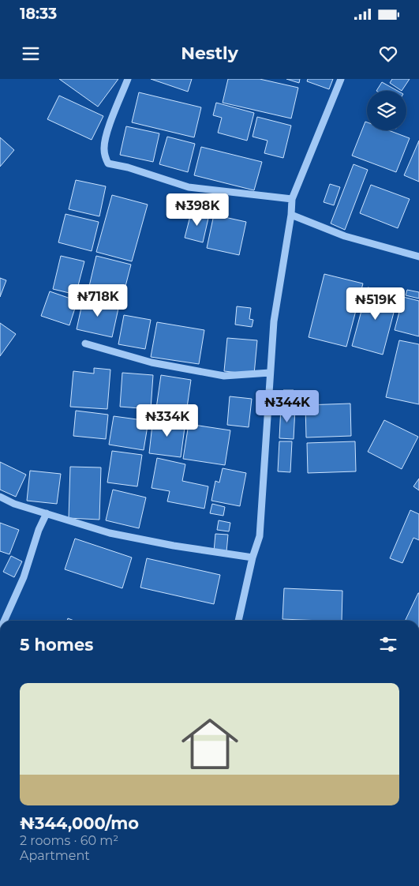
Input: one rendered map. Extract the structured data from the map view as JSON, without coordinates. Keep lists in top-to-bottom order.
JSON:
{
  "page": {
    "status": "18:33",
    "header": "Nestly",
    "price": [
      "₦398K",
      "₦718K",
      "₦519K",
      "₦344K",
      "₦334K"
    ],
    "heading": "5 homes",
    "list": [
      {
        "name": "₦344,000/mo",
        "note": "2 rooms · 60 m² · Apartment"
      }
    ]
  }
}
